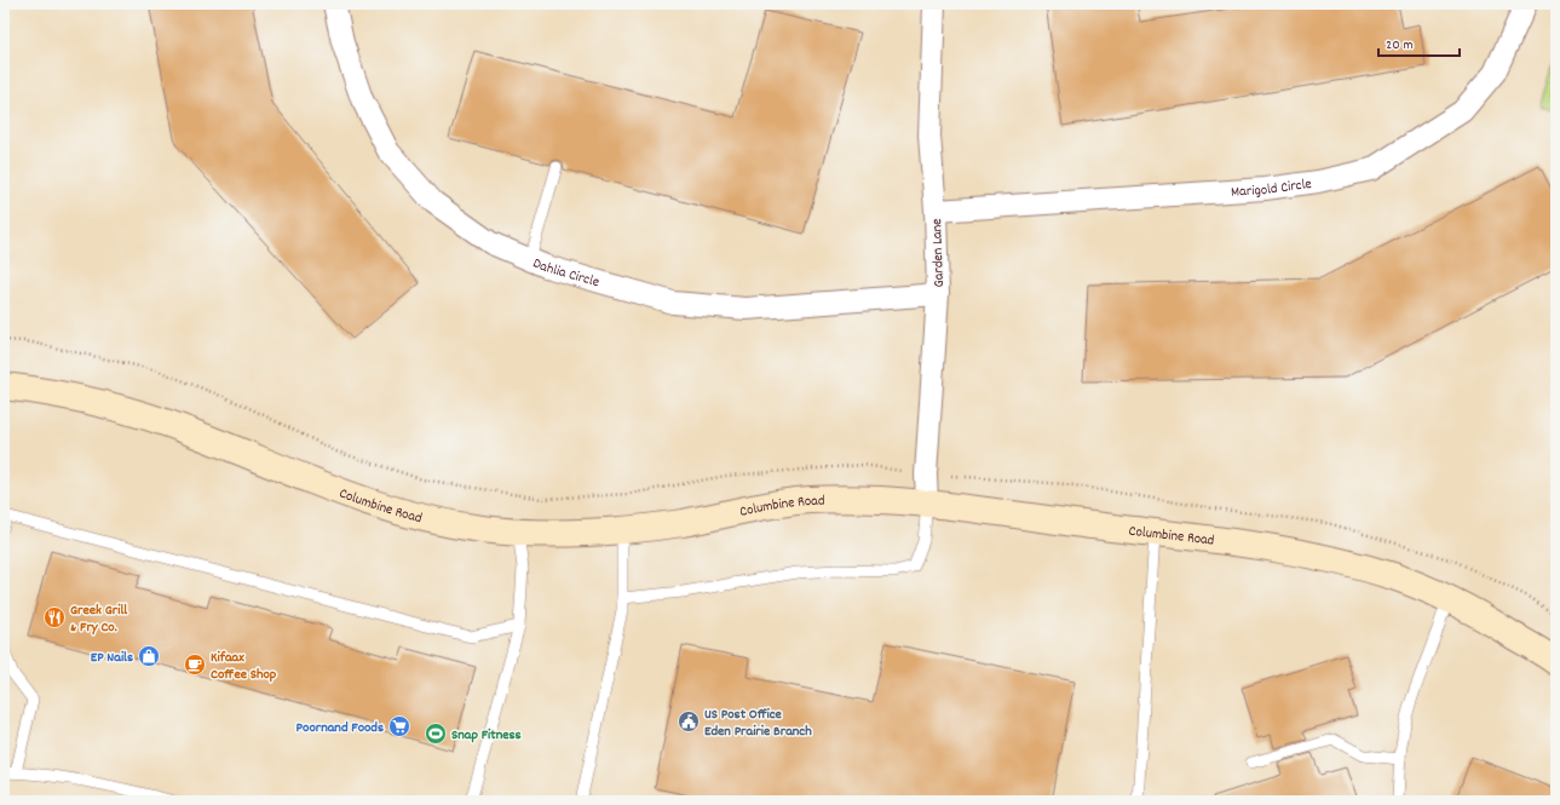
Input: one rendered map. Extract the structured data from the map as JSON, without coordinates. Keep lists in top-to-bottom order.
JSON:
{
  "streets": {
    "street": [
      "Marigold Circle",
      "Garden Lane",
      "Dahlia Circle",
      "Columbine Road"
    ]
  },
  "crossings": [
    ["Marigold Circle", "Garden Lane"],
    ["Garden Lane", "Dahlia Circle"],
    ["Garden Lane", "Columbine Road"]
  ],
  "places": {
    "restaurant": ["Greek Grill & Fry Co."],
    "shop": ["EP Nails"],
    "cafe": ["Kifaax Coffee Shop"],
    "public building": ["US Post Office Eden Prairie Branch"],
    "supermarket": ["Poornand Foods"],
    "sports": ["Snap Fitness"]
  },
  "scale_bar": "20 m"
}
